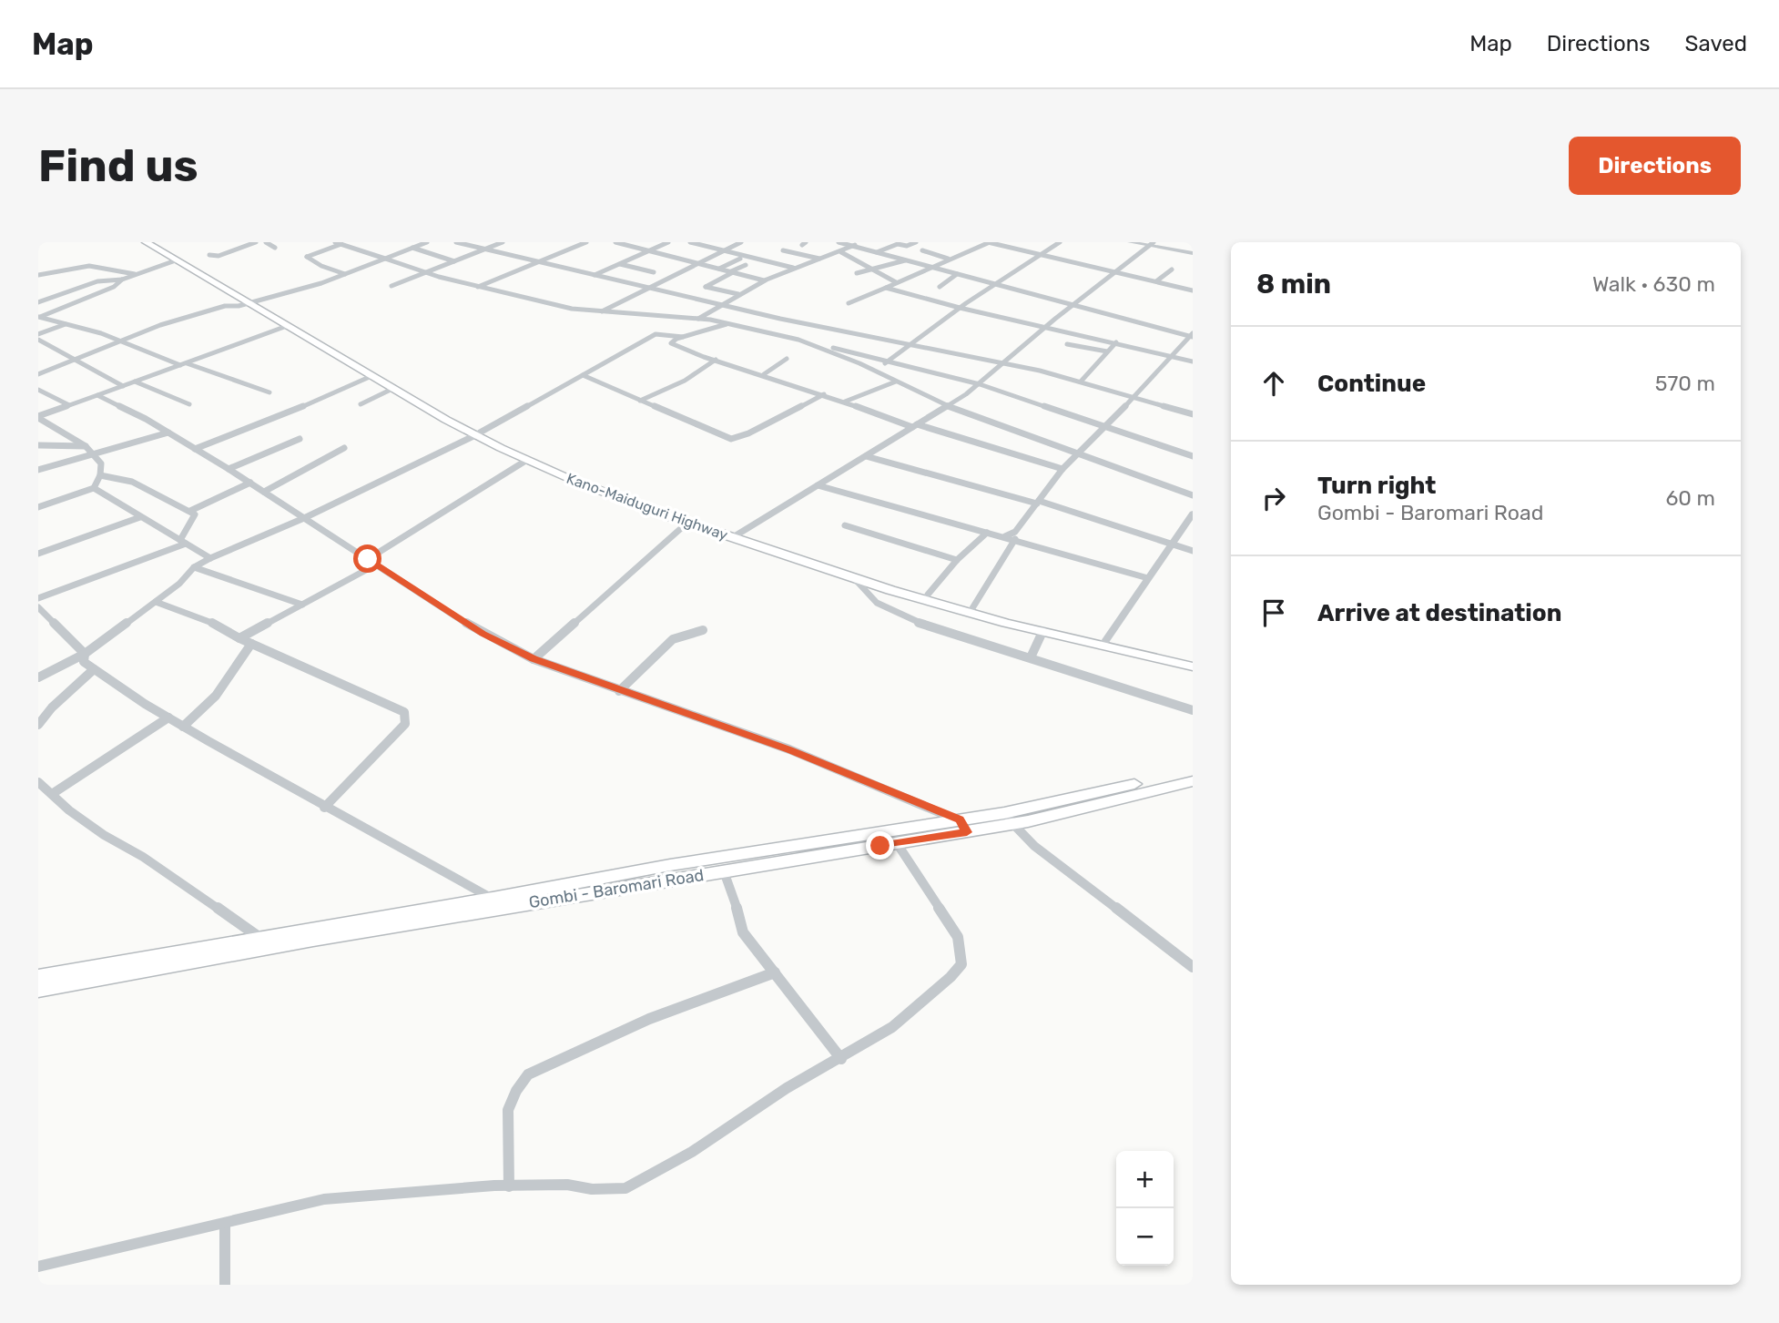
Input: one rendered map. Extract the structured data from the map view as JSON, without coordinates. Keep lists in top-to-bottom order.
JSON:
{
  "streets": {
    "main road": ["Kano-Maiduguri Highway", "Gombi - Baromari Road"]
  },
  "page": {
    "header": "Map",
    "nav": ["Map", "Directions", "Saved"],
    "buttons": "Directions",
    "title": "Find us",
    "heading": ["8 min", "Walk · 630 m"],
    "list": [
      ["Continue", "570 m"],
      ["Turn right", "Gombi - Baromari Road", "60 m"],
      "Arrive at destination"
    ],
    "map_buttons": ["+", "−"]
  }
}
